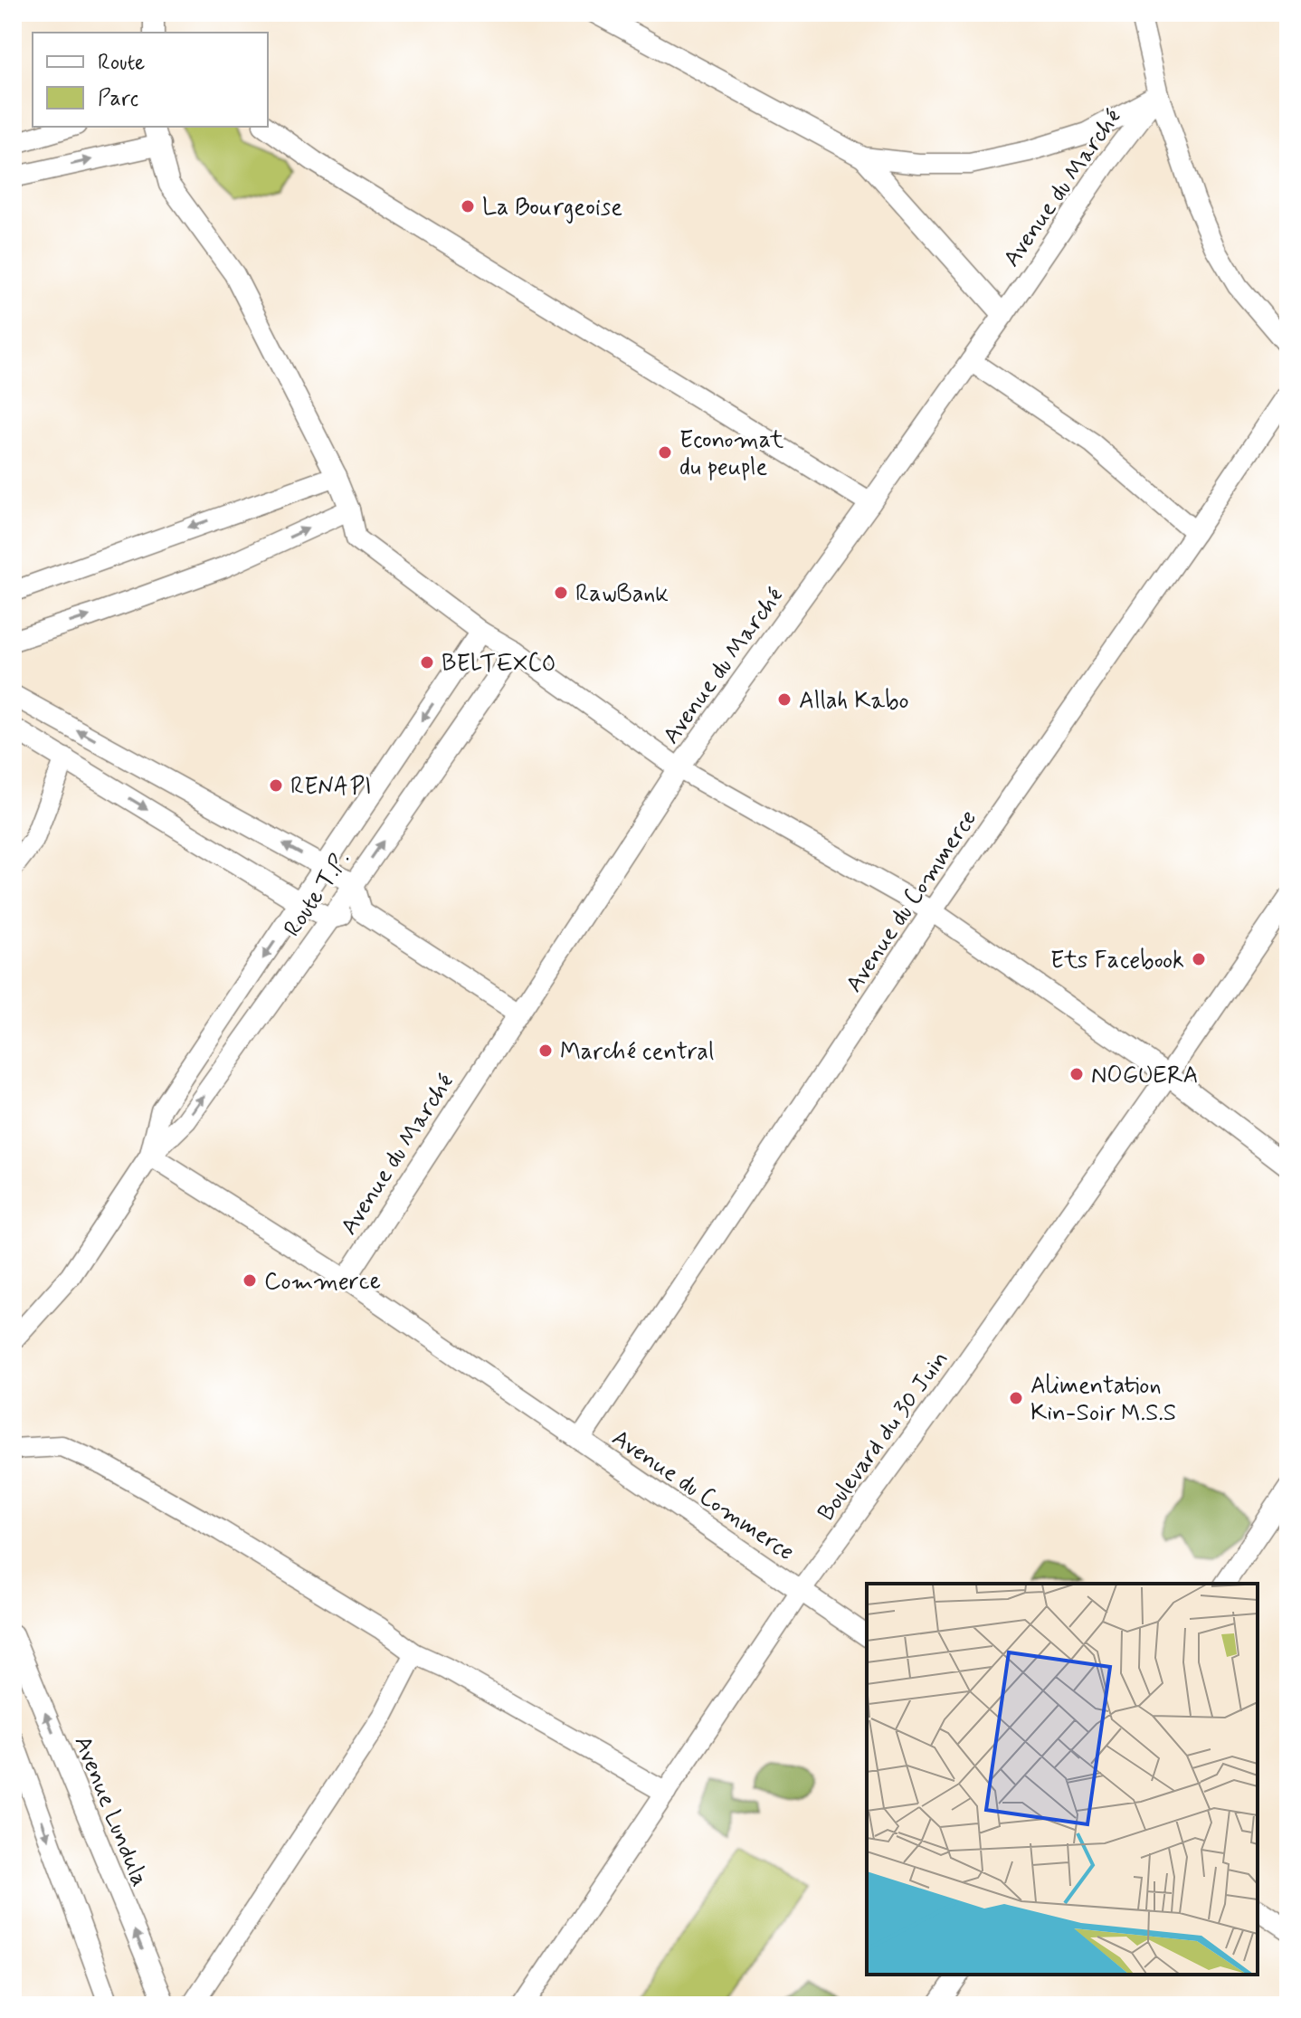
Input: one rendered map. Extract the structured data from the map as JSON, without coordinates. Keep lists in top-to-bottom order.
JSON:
{
  "streets": {
    "street": [
      "Avenue du Marché",
      "Route T.P.",
      "Avenue du Commerce",
      "Boulevard du 30 Juin",
      "Avenue Lundula"
    ]
  },
  "crossings": [
    ["Avenue du Marché", "Avenue du Commerce"],
    ["Route T.P.", "Avenue du Commerce"],
    ["Avenue du Commerce", "Boulevard du 30 Juin"]
  ],
  "places": [
    "La Bourgeoise",
    "Economat du peuple",
    "RawBank",
    "BELTEXCO",
    "Allah Kabo",
    "RENAPI",
    "Ets Facebook",
    "Marché central",
    "NOGUERA",
    "Commerce",
    "Alimentation Kin-Soir M.S.S"
  ],
  "legend": ["Route", "Parc"]
}
